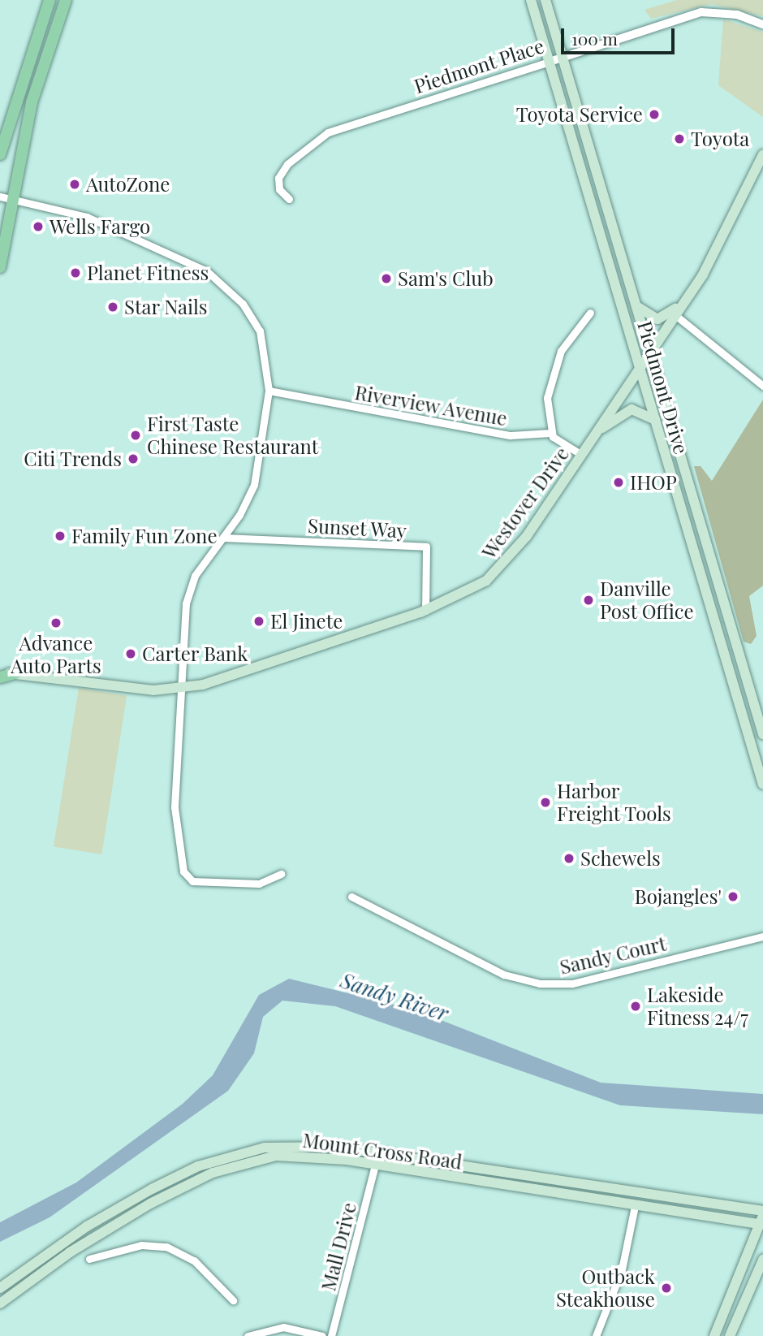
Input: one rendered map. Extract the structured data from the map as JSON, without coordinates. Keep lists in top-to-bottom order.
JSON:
{
  "streets": {
    "main road": ["Piedmont Drive", "Westover Drive", "Mount Cross Road"],
    "street": [
      "Piedmont Place",
      "Riverview Avenue",
      "Sunset Way",
      "Sandy Court",
      "Mall Drive"
    ]
  },
  "crossings": [
    ["Piedmont Place", "Piedmont Drive"],
    ["Piedmont Drive", "Westover Drive"],
    ["Westover Drive", "Sunset Way"],
    ["Mount Cross Road", "Mall Drive"]
  ],
  "water": ["Sandy River"],
  "places": [
    "Toyota Service",
    "Toyota",
    "AutoZone",
    "Wells Fargo",
    "Planet Fitness",
    "Sam's Club",
    "Star Nails",
    "First Taste Chinese Restaurant",
    "Citi Trends",
    "IHOP",
    "Family Fun Zone",
    "Danville Post Office",
    "El Jinete",
    "Advance Auto Parts",
    "Carter Bank",
    "Harbor Freight Tools",
    "Schewels",
    "Bojangles'",
    "Lakeside Fitness 24/7",
    "Outback Steakhouse"
  ],
  "scale_bar": "100 m"
}
